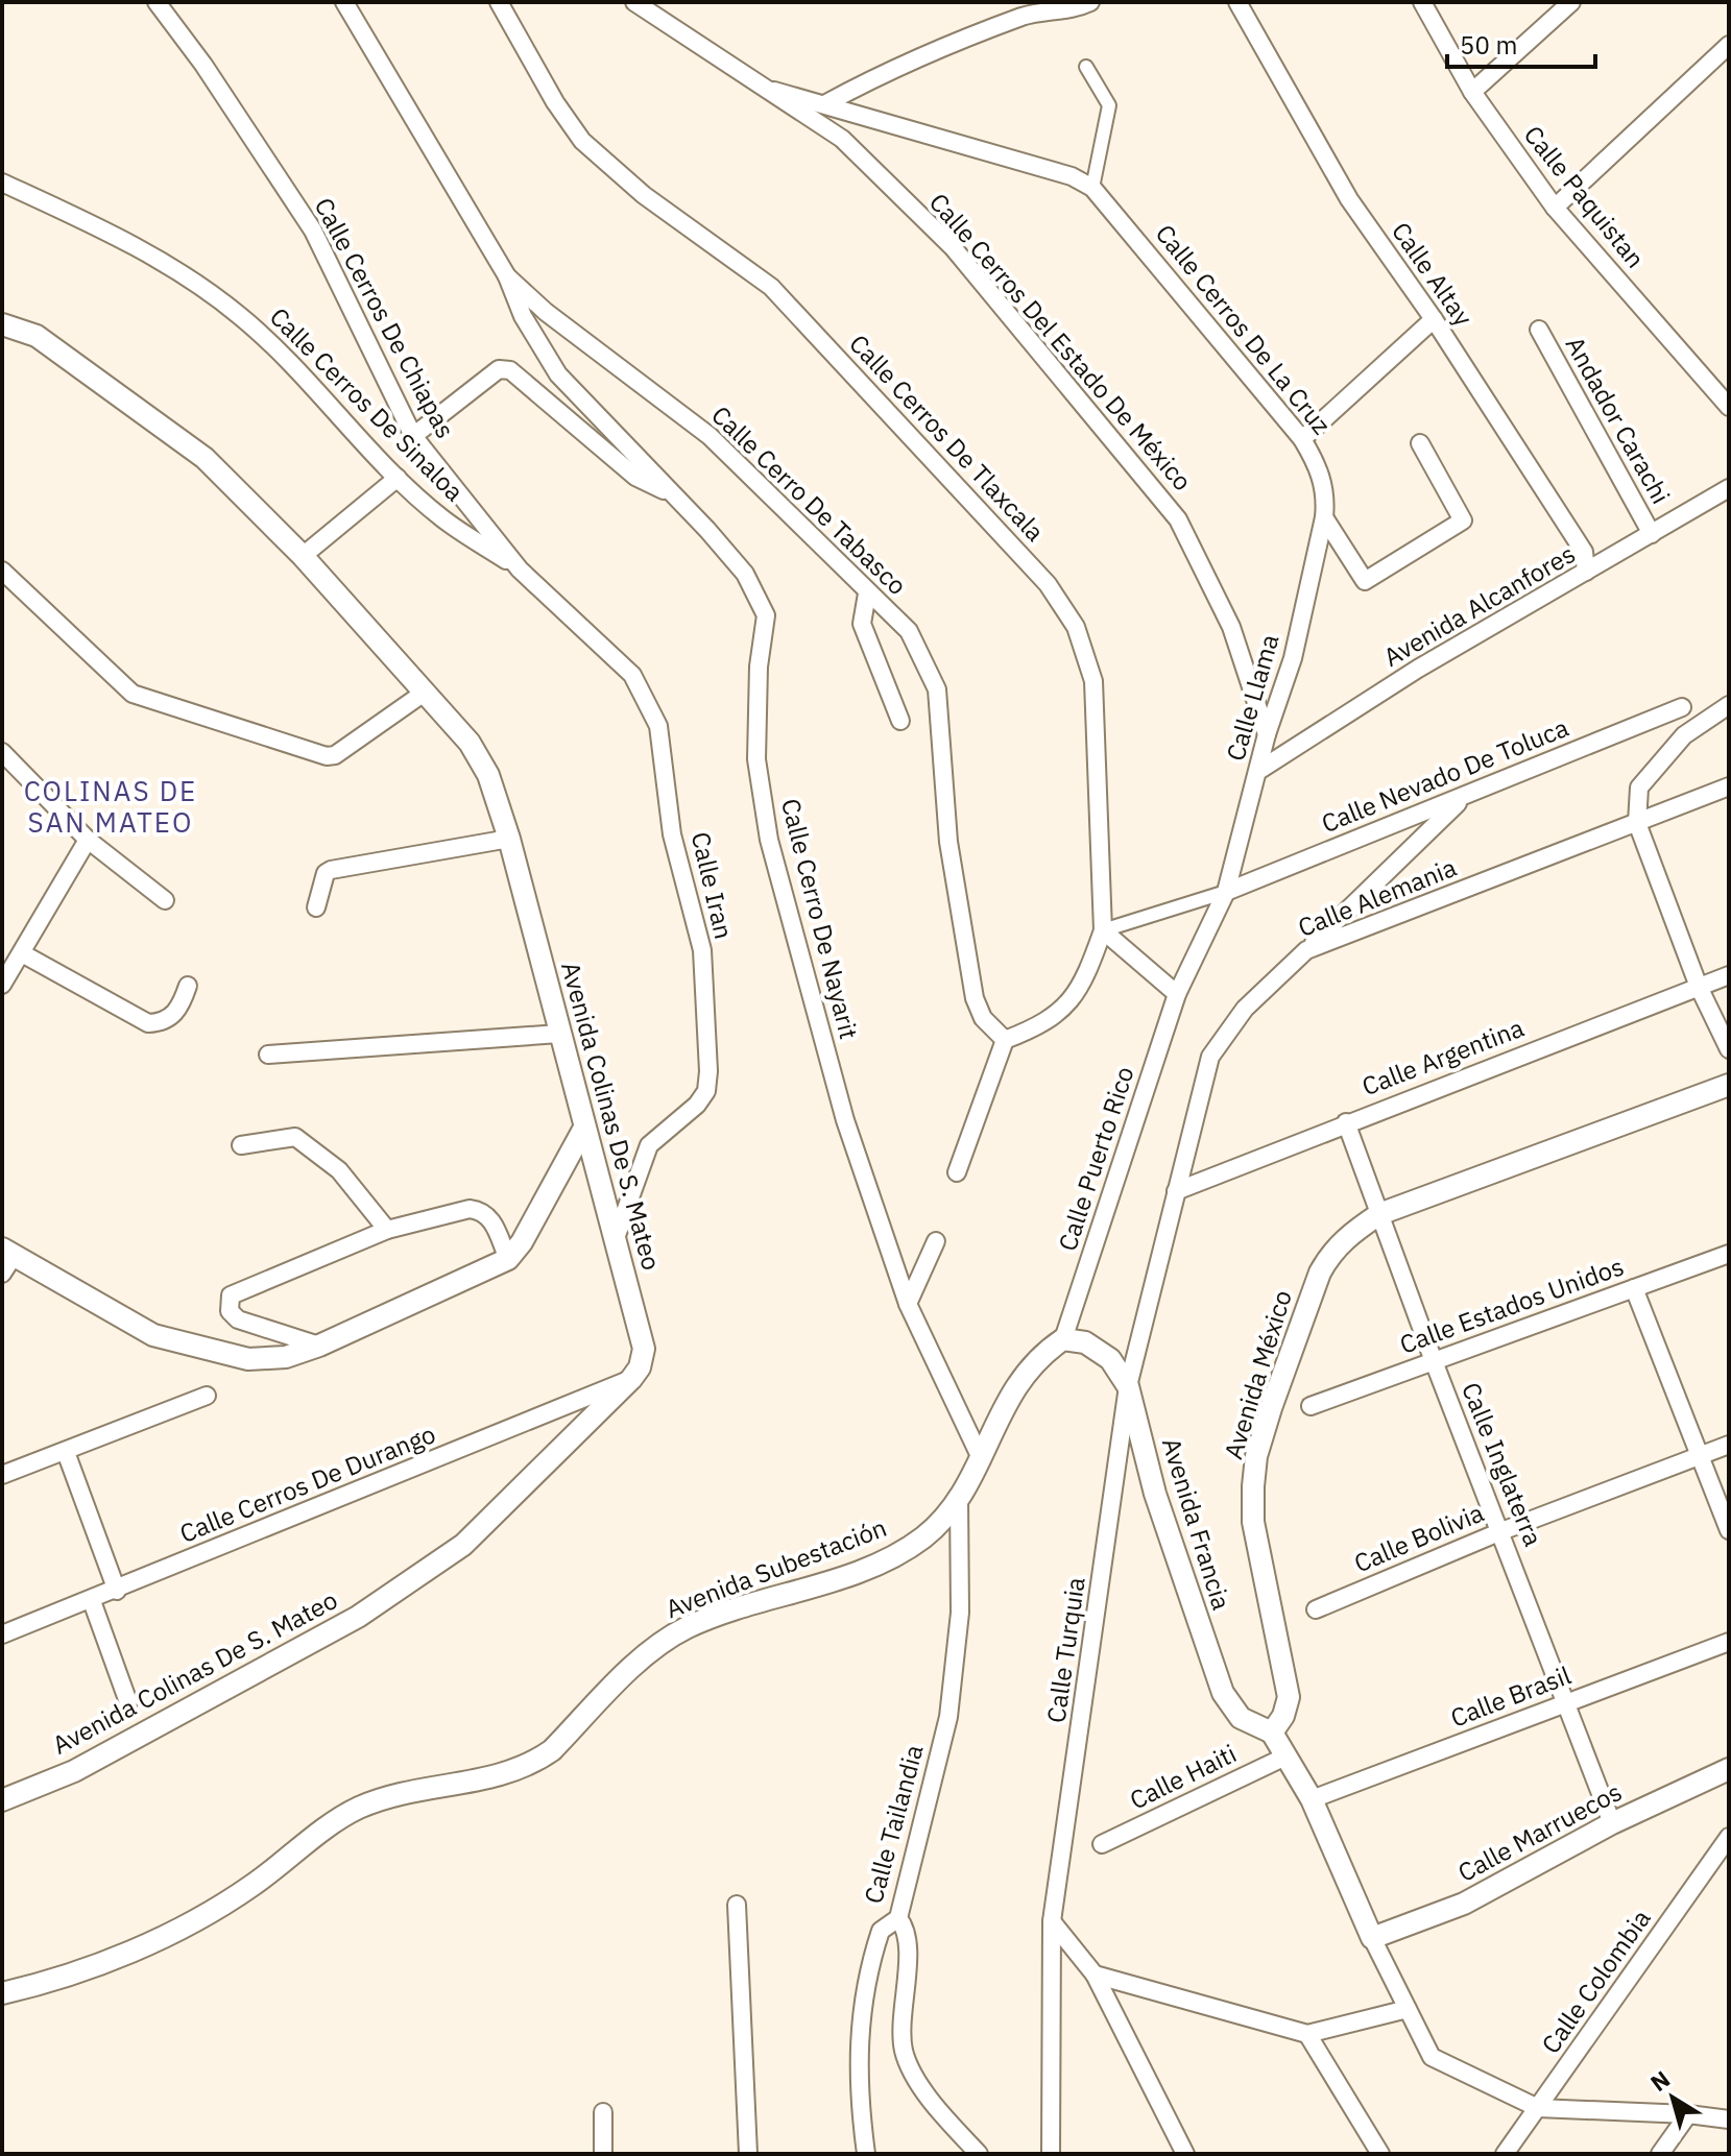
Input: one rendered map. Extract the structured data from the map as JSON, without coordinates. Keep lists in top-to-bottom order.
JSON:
{
  "streets": {
    "street": [
      "Calle Paquistan",
      "Calle Altay",
      "Calle Cerros De Chiapas",
      "Calle Cerros De La Cruz",
      "Calle Cerros Del Estado De México",
      "Calle Cerros De Sinaloa",
      "Andador Carachi",
      "Calle Cerros De Tlaxcala",
      "Calle Cerro De Tabasco",
      "Avenida Alcanfores",
      "Calle Llama",
      "Calle Nevado De Toluca",
      "Calle Iran",
      "Calle Alemania",
      "Calle Cerro De Nayarit",
      "Calle Argentina",
      "Avenida Colinas De S. Mateo",
      "Calle Puerto Rico",
      "Calle Estados Unidos",
      "Avenida México",
      "Calle Inglaterra",
      "Calle Cerros De Durango",
      "Avenida Francia",
      "Calle Bolivia",
      "Avenida Subestación",
      "Calle Turquia",
      "Calle Brasil",
      "Calle Haiti",
      "Calle Tailandia",
      "Calle Marruecos",
      "Calle Colombia"
    ]
  },
  "crossings": [
    ["Calle Altay", "Avenida Alcanfores"],
    ["Calle Cerros De Chiapas", "Calle Cerros De Sinaloa"],
    ["Calle Cerros De Chiapas", "Calle Iran"],
    ["Calle Cerros De La Cruz", "Calle Cerros Del Estado De México"],
    ["Calle Cerros De La Cruz", "Calle Llama"],
    ["Calle Cerros Del Estado De México", "Calle Llama"],
    ["Calle Cerros De Sinaloa", "Calle Iran"],
    ["Andador Carachi", "Avenida Alcanfores"],
    ["Calle Cerro De Tabasco", "Calle Cerro De Nayarit"],
    ["Avenida Alcanfores", "Calle Llama"],
    ["Calle Llama", "Calle Nevado De Toluca"],
    ["Calle Iran", "Avenida Colinas De S. Mateo"],
    ["Calle Alemania", "Calle Argentina"],
    ["Calle Alemania", "Avenida Francia"],
    ["Calle Alemania", "Calle Turquia"],
    ["Calle Argentina", "Calle Inglaterra"],
    ["Avenida Colinas De S. Mateo", "Calle Cerros De Durango"],
    ["Calle Puerto Rico", "Avenida Francia"],
    ["Calle Puerto Rico", "Avenida Subestación"],
    ["Calle Estados Unidos", "Calle Inglaterra"],
    ["Avenida México", "Calle Inglaterra"],
    ["Avenida México", "Avenida Francia"],
    ["Calle Inglaterra", "Calle Bolivia"],
    ["Calle Inglaterra", "Calle Brasil"],
    ["Calle Inglaterra", "Calle Marruecos"],
    ["Avenida Francia", "Avenida Subestación"],
    ["Avenida Francia", "Calle Turquia"],
    ["Avenida Subestación", "Calle Tailandia"]
  ],
  "districts": ["COLINAS DE SAN MATEO"],
  "scale_bar": "50 m",
  "north": "top left"
}
